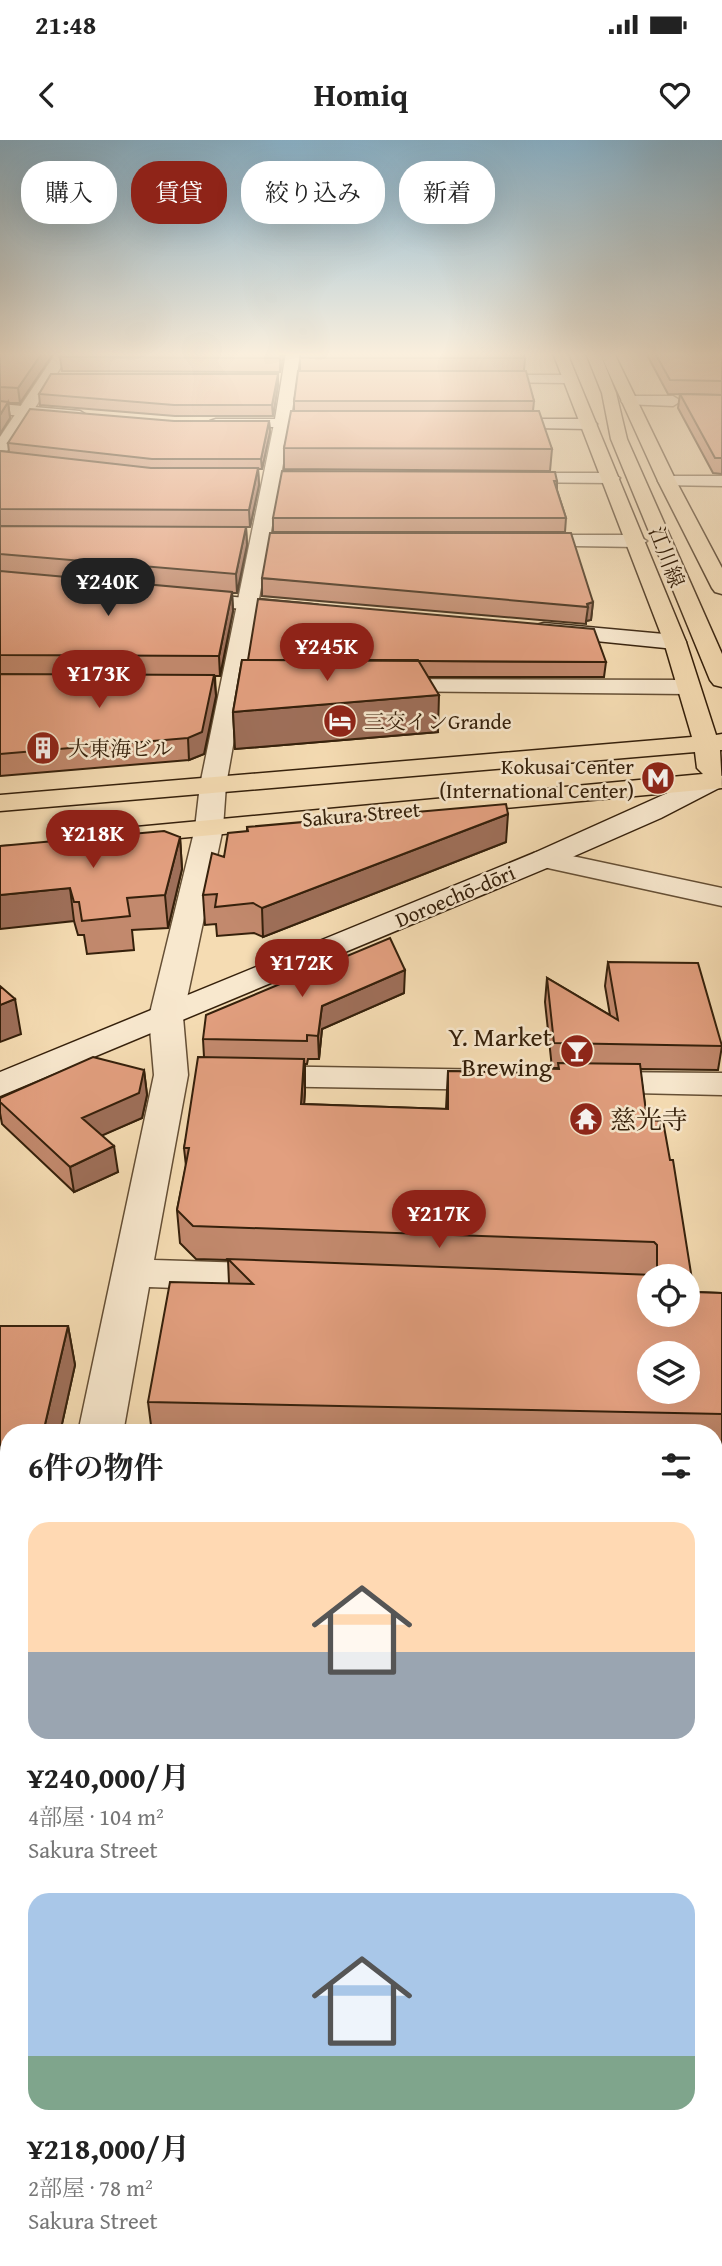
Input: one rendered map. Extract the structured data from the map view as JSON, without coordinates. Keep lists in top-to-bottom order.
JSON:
{
  "streets": {
    "main road": ["江川線", "Sakura Street"],
    "street": ["Doroechō-dōri"]
  },
  "crossings": [
    ["江川線", "Sakura Street"],
    ["江川線", "Doroechō-dōri"],
    ["Sakura Street", "Doroechō-dōri"]
  ],
  "places": {
    "hotel": ["三交インGrande"],
    "building": ["大東海ビル"],
    "metro station": ["Kokusai Center (International Center)"],
    "bar": ["Y. Market Brewing"],
    "temple": ["慈光寺"]
  },
  "page": {
    "status": "21:48",
    "header": "Homiq",
    "chip": [
      "購入",
      "賃貸",
      "絞り込み",
      "新着"
    ],
    "price": [
      "¥240K",
      "¥245K",
      "¥173K",
      "¥218K",
      "¥172K",
      "¥217K"
    ],
    "heading": "6件の物件",
    "list": [
      {
        "name": "¥240,000/月",
        "note": "4部屋 · 104 m² · Sakura Street"
      },
      {
        "name": "¥218,000/月",
        "note": "2部屋 · 78 m² · Sakura Street"
      }
    ]
  }
}
